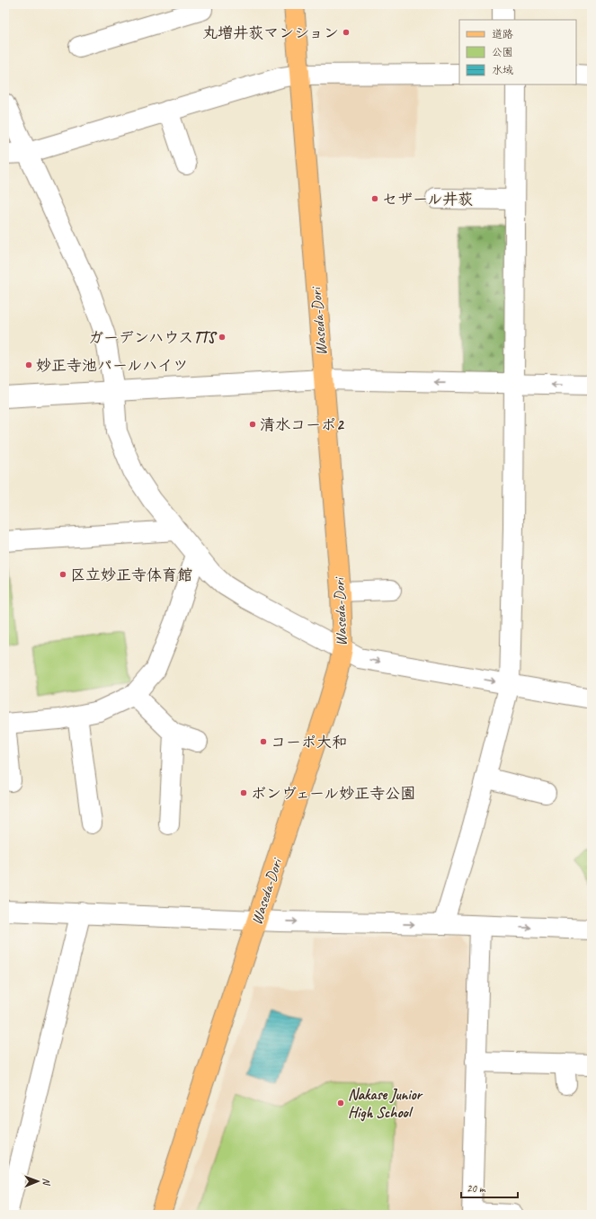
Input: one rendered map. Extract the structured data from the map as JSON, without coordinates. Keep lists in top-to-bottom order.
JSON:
{
  "streets": {
    "main road": ["Waseda-Dori"]
  },
  "places": [
    "丸増井荻マンション",
    "セザール井荻",
    "ガーデンハウスTTS",
    "妙正寺池パールハイツ",
    "清水コーポ2",
    "区立妙正寺体育館",
    "コーポ大和",
    "ボンヴェール妙正寺公園",
    "Nakase Junior High School"
  ],
  "legend": ["道路", "公園", "水域"],
  "scale_bar": "20 m",
  "north": "right"
}
